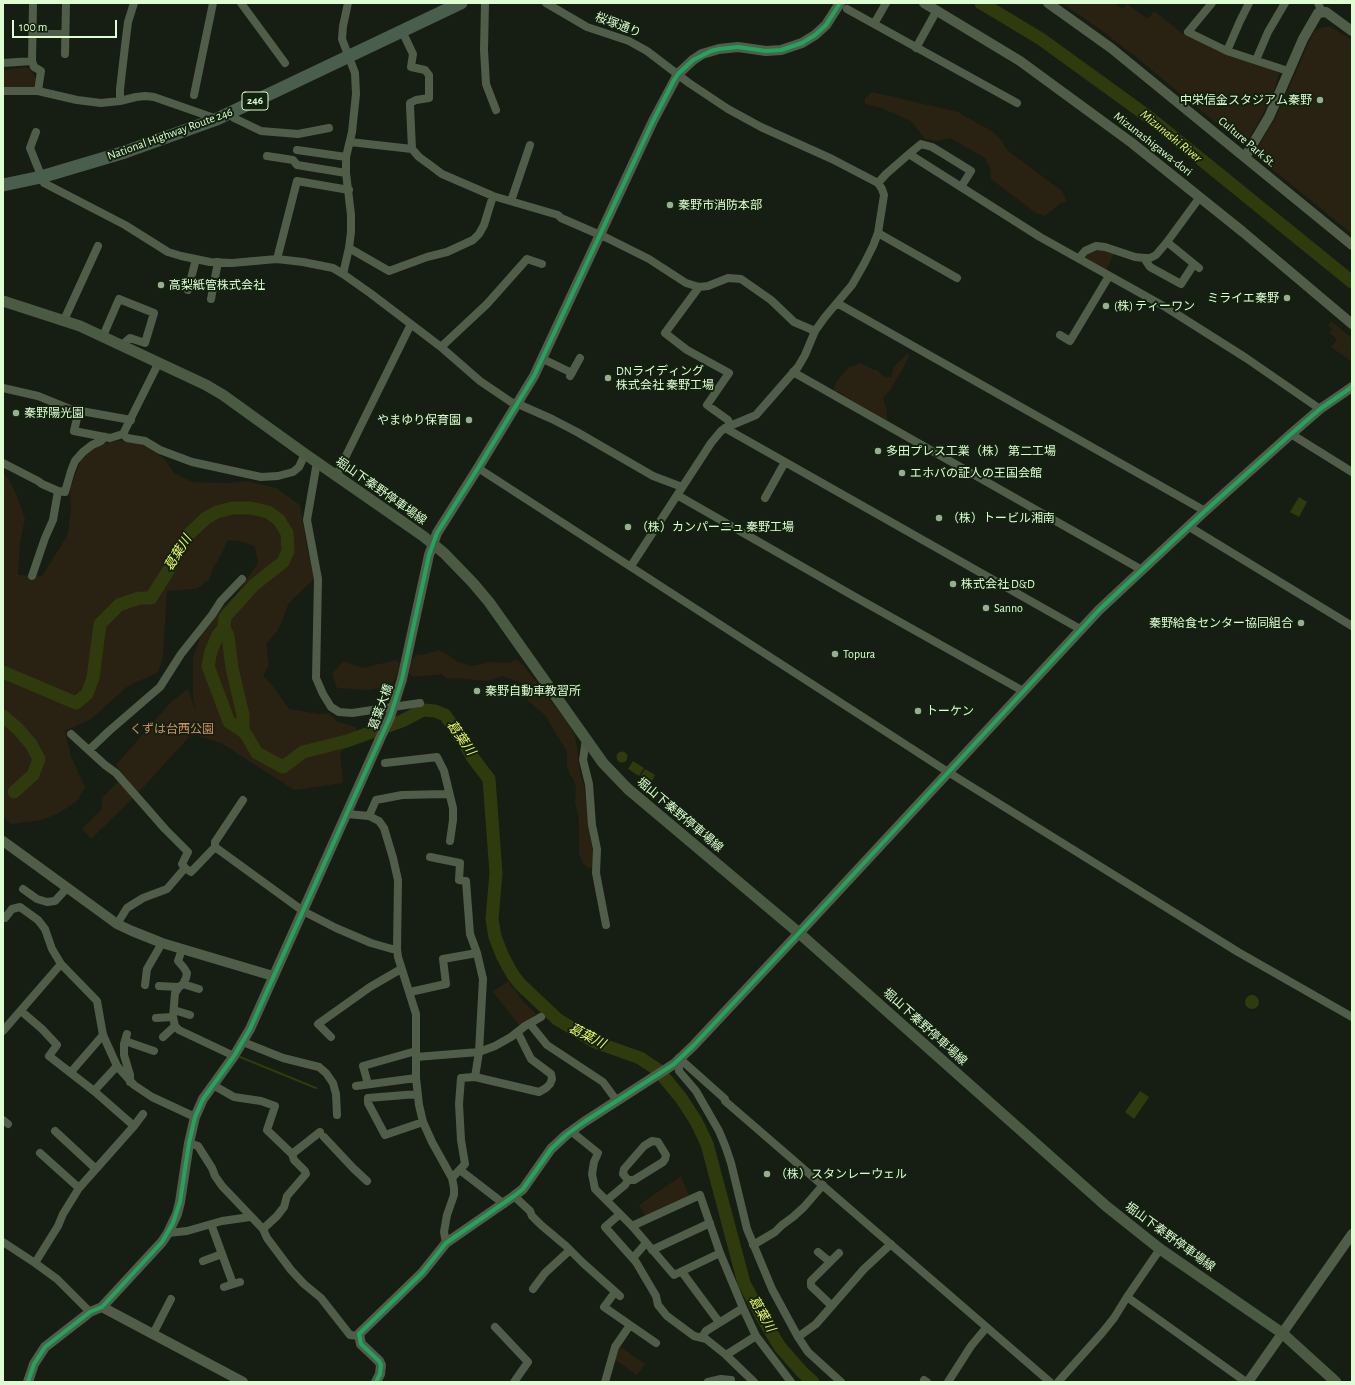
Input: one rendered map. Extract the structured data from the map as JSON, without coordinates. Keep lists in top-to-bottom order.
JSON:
{
  "streets": {
    "highway": ["246", "National Highway Route 246"],
    "main road": ["堀山下秦野停車場線"],
    "street": [
      "桜塚通り",
      "Culture Park St.",
      "Mizunashigawa-dori",
      "葛葉大橋"
    ]
  },
  "crossings": [
    ["桜塚通り", "葛葉大橋"],
    ["堀山下秦野停車場線", "葛葉大橋"]
  ],
  "water": ["Mizunashi River", "葛葉川"],
  "parks": ["くずは台西公園"],
  "places": [
    "中栄信金スタジアム秦野",
    "秦野市消防本部",
    "高梨紙管株式会社",
    "ミライエ秦野",
    "(株) ティーワン",
    "DNライディング 株式会社 秦野工場",
    "秦野陽光園",
    "やまゆり保育園",
    "多田プレス工業（株） 第二工場",
    "エホバの証人の王国会館",
    "（株）トービル湘南",
    "（株）カンパーニュ 秦野工場",
    "株式会社 D&D",
    "Sanno",
    "秦野給食センター協同組合",
    "Topura",
    "秦野自動車教習所",
    "トーケン",
    "（株）スタンレーウェル"
  ],
  "scale_bar": "100 m"
}
